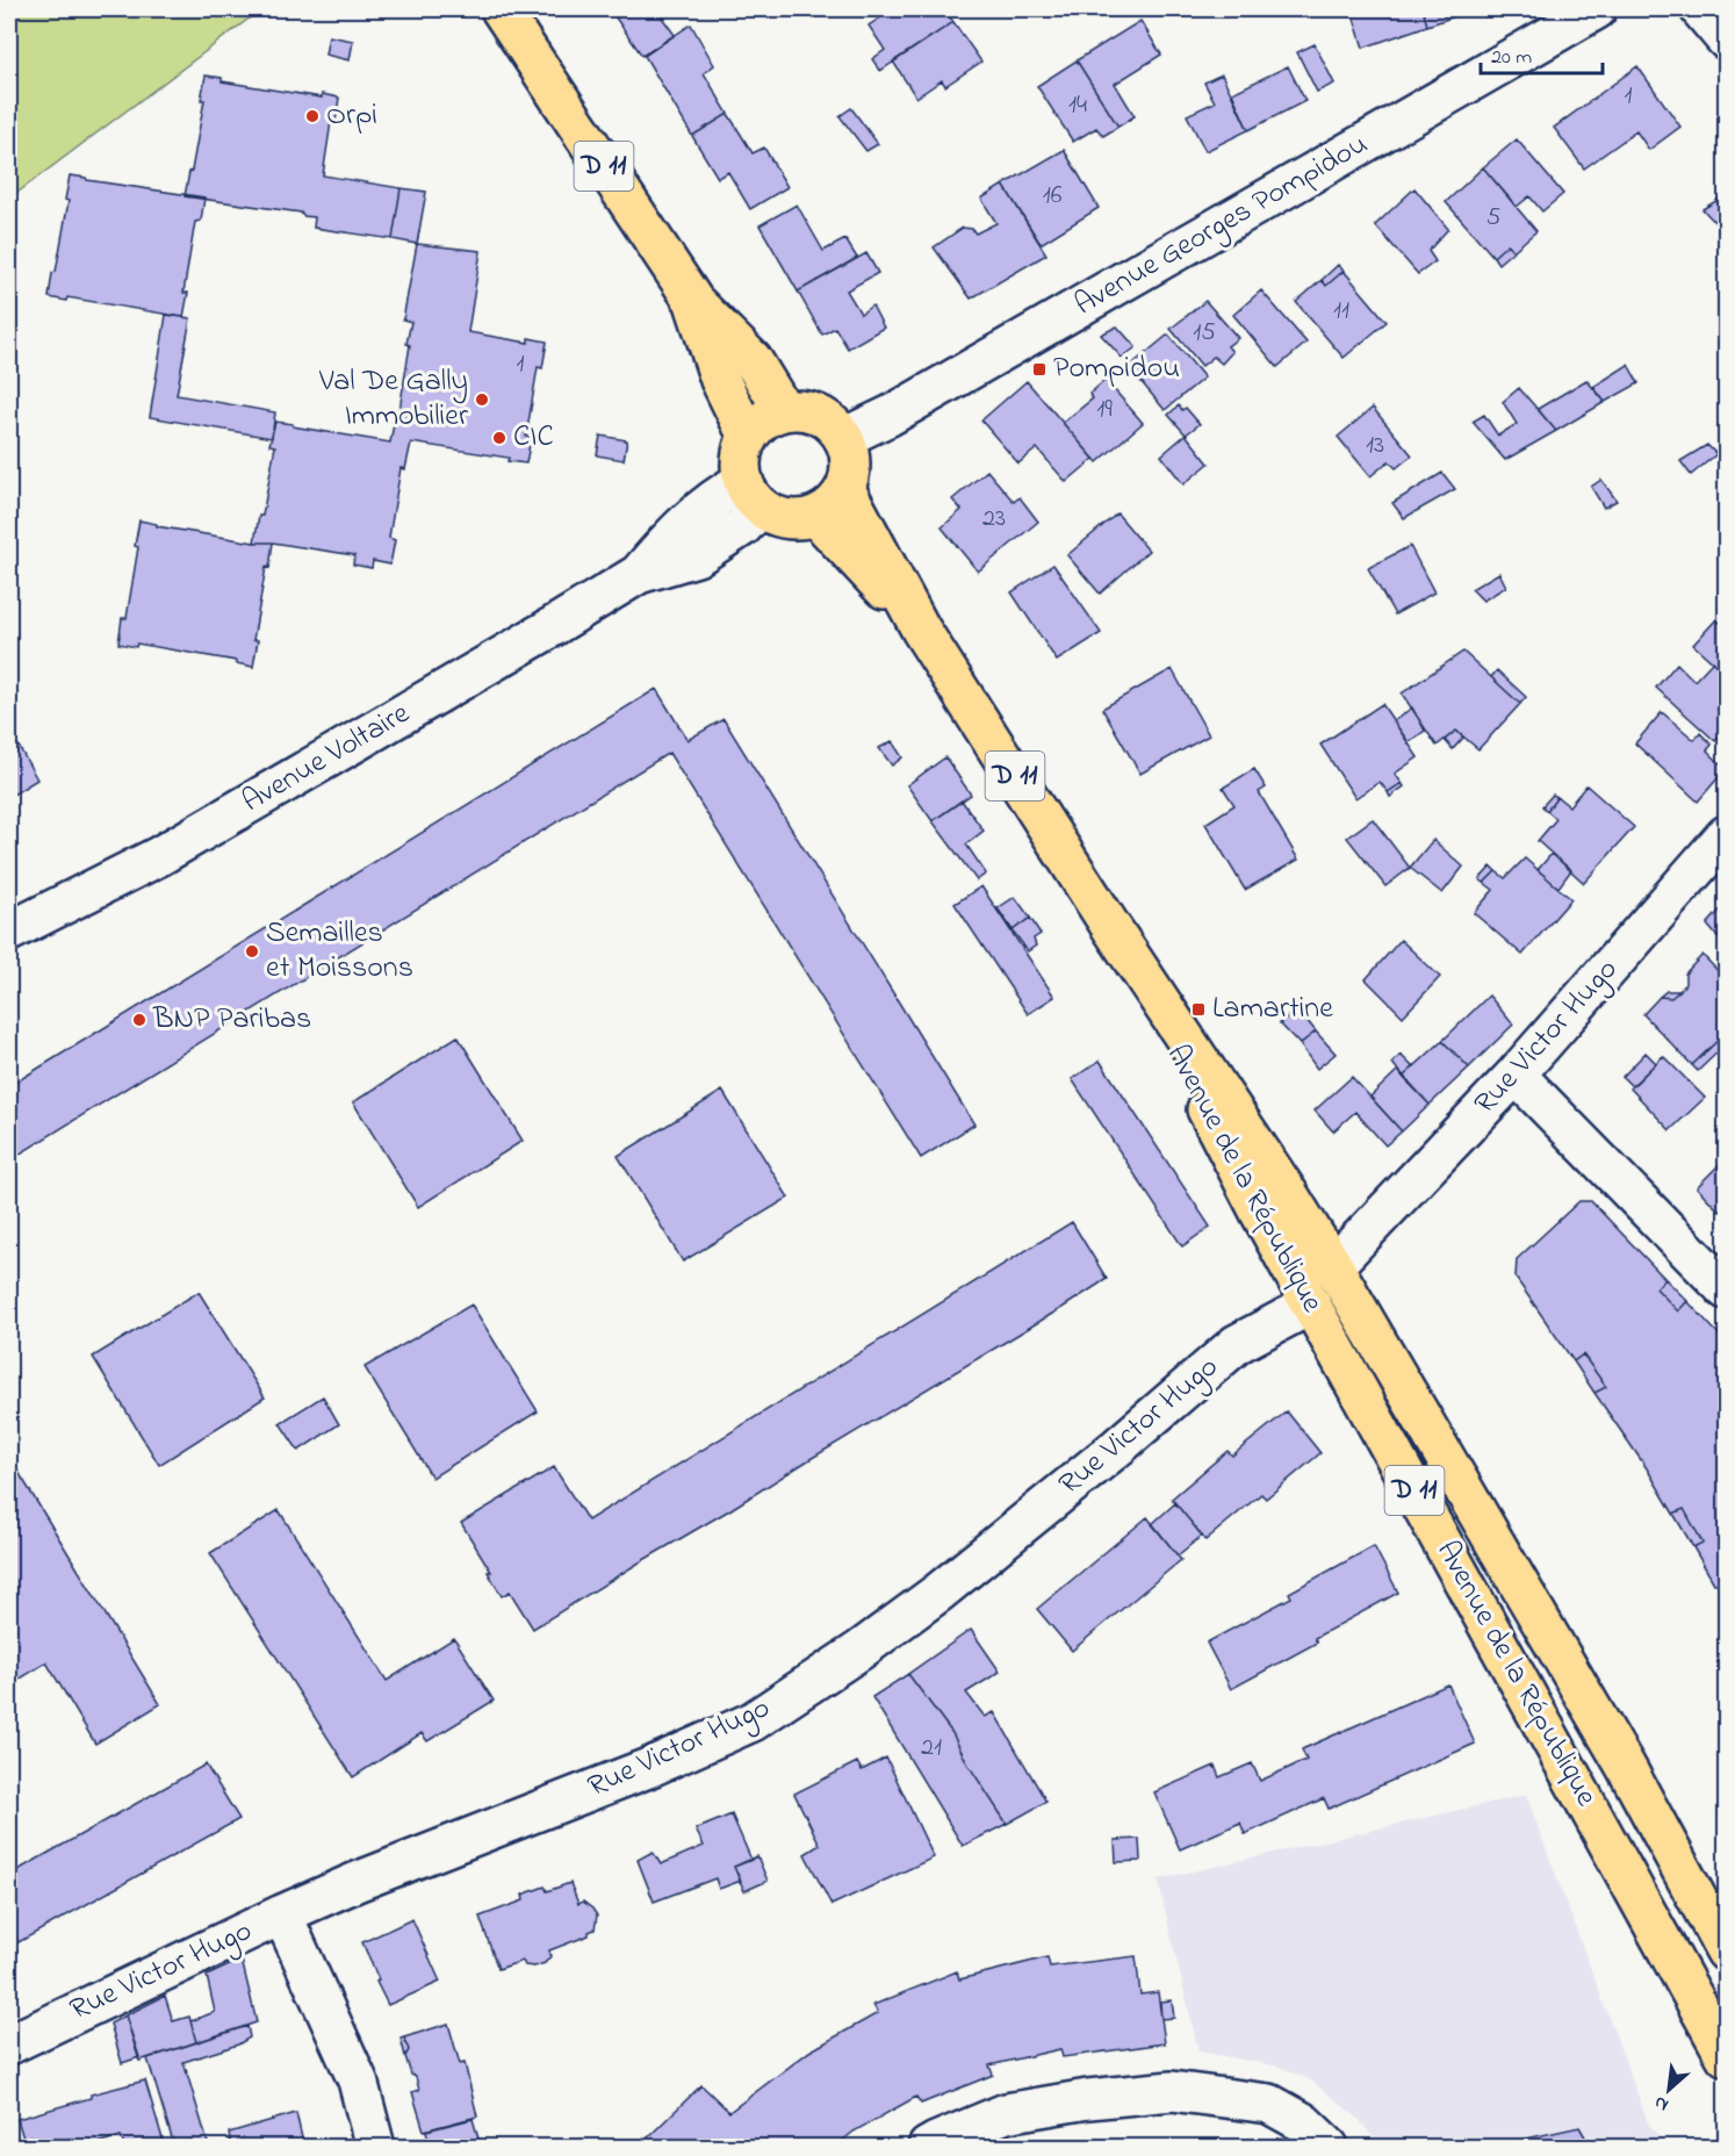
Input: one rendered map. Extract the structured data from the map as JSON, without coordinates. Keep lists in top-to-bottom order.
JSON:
{
  "streets": {
    "main road": ["D 11", "Avenue de la République"],
    "street": ["Avenue Georges Pompidou", "Avenue Voltaire", "Rue Victor Hugo"]
  },
  "crossings": [
    ["D 11", "Avenue Georges Pompidou"],
    ["D 11", "Avenue Voltaire"],
    ["D 11", "Avenue de la République"],
    ["Avenue Georges Pompidou", "Avenue Voltaire"],
    ["Avenue Georges Pompidou", "Avenue de la République"],
    ["Avenue Voltaire", "Avenue de la République"],
    ["Rue Victor Hugo", "Avenue de la République"]
  ],
  "places": {
    "other": [
      "Orpi",
      "Val De Gally Immobilier",
      "CIC",
      "Semailles et Moissons",
      "BNP Paribas"
    ],
    "transit": ["Pompidou", "Lamartine"]
  },
  "house_numbers": [
    "1",
    "14",
    "16",
    "5",
    "11",
    "15",
    "1",
    "19",
    "13",
    "23",
    "21"
  ],
  "scale_bar": "20 m",
  "north": "bottom left"
}
